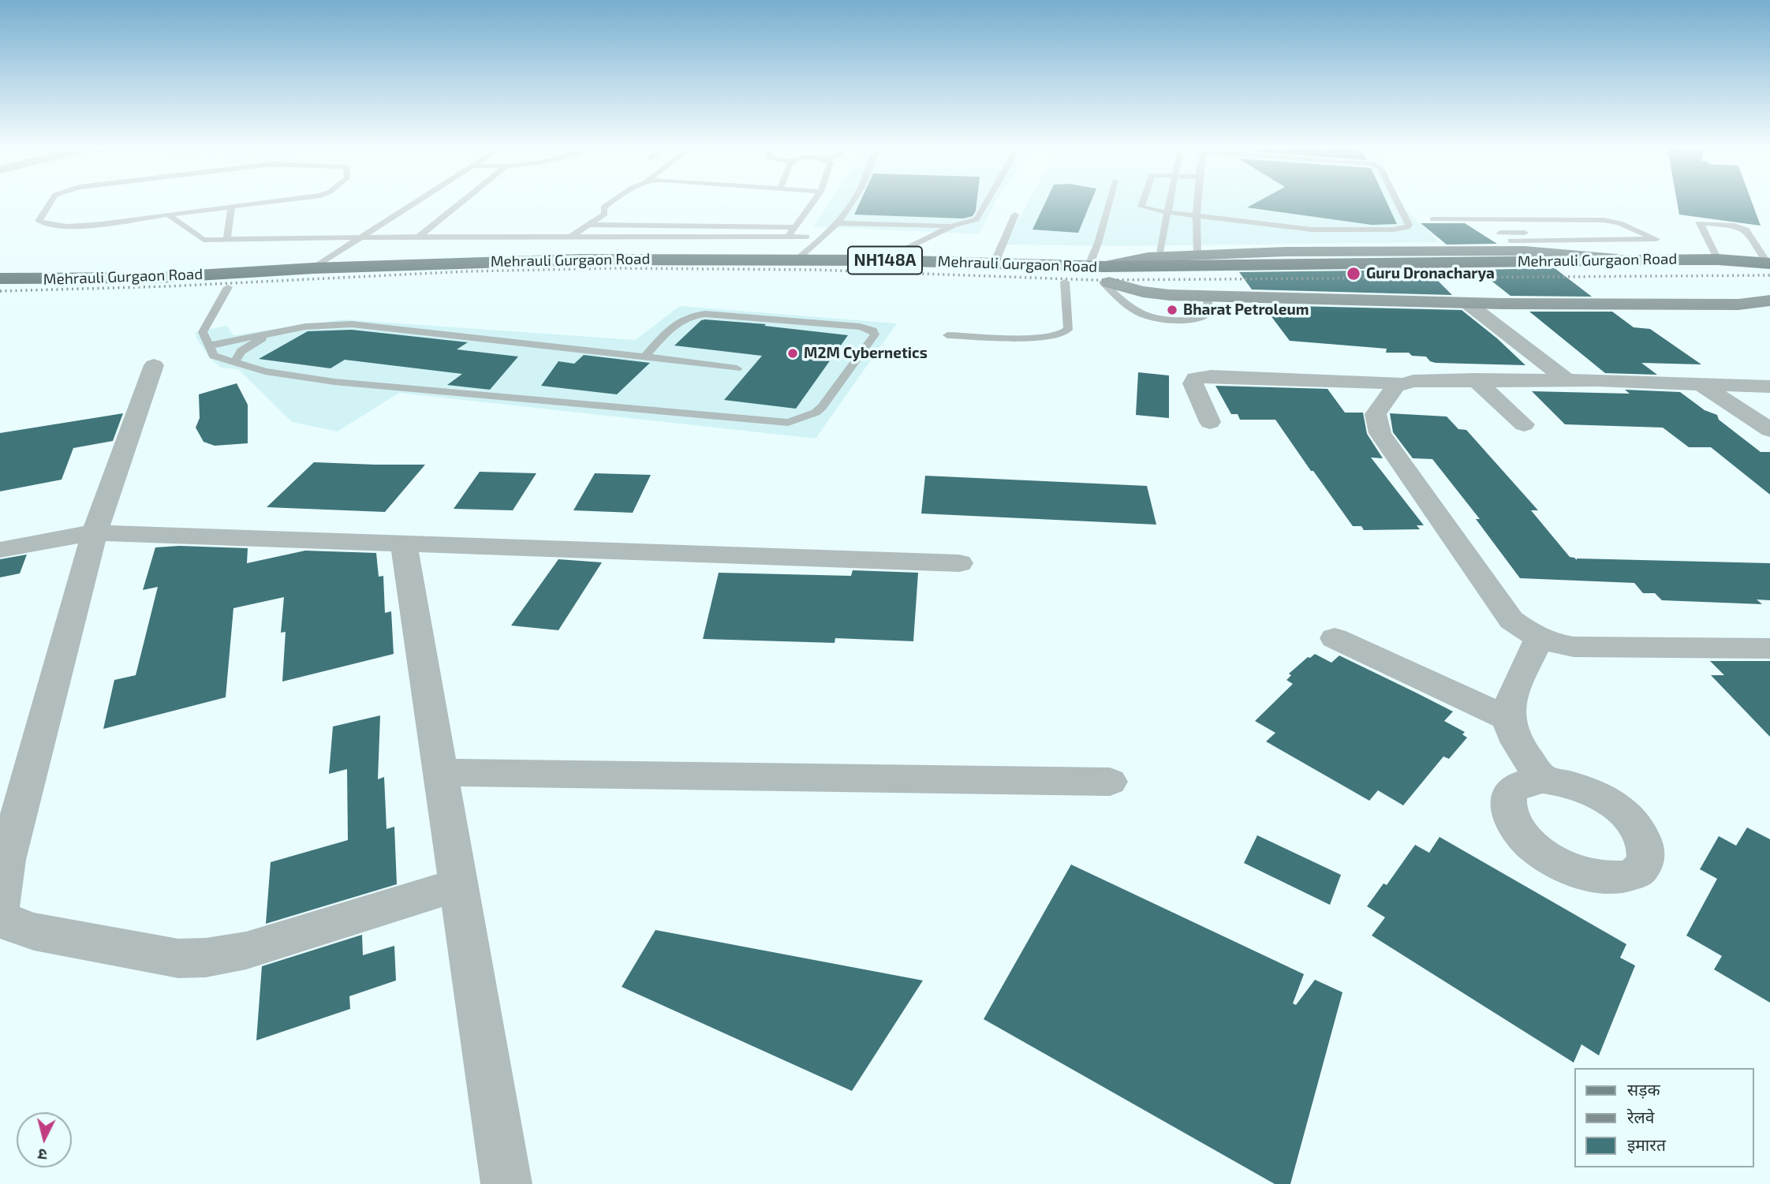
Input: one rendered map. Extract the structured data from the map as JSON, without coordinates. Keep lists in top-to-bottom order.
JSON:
{
  "streets": {
    "highway": ["Mehrauli Gurgaon Road", "NH148A"]
  },
  "places": ["Guru Dronacharya", "Bharat Petroleum", "M2M Cybernetics"],
  "legend": ["सड़क", "रेलवे", "इमारत"],
  "north": "bottom"
}
